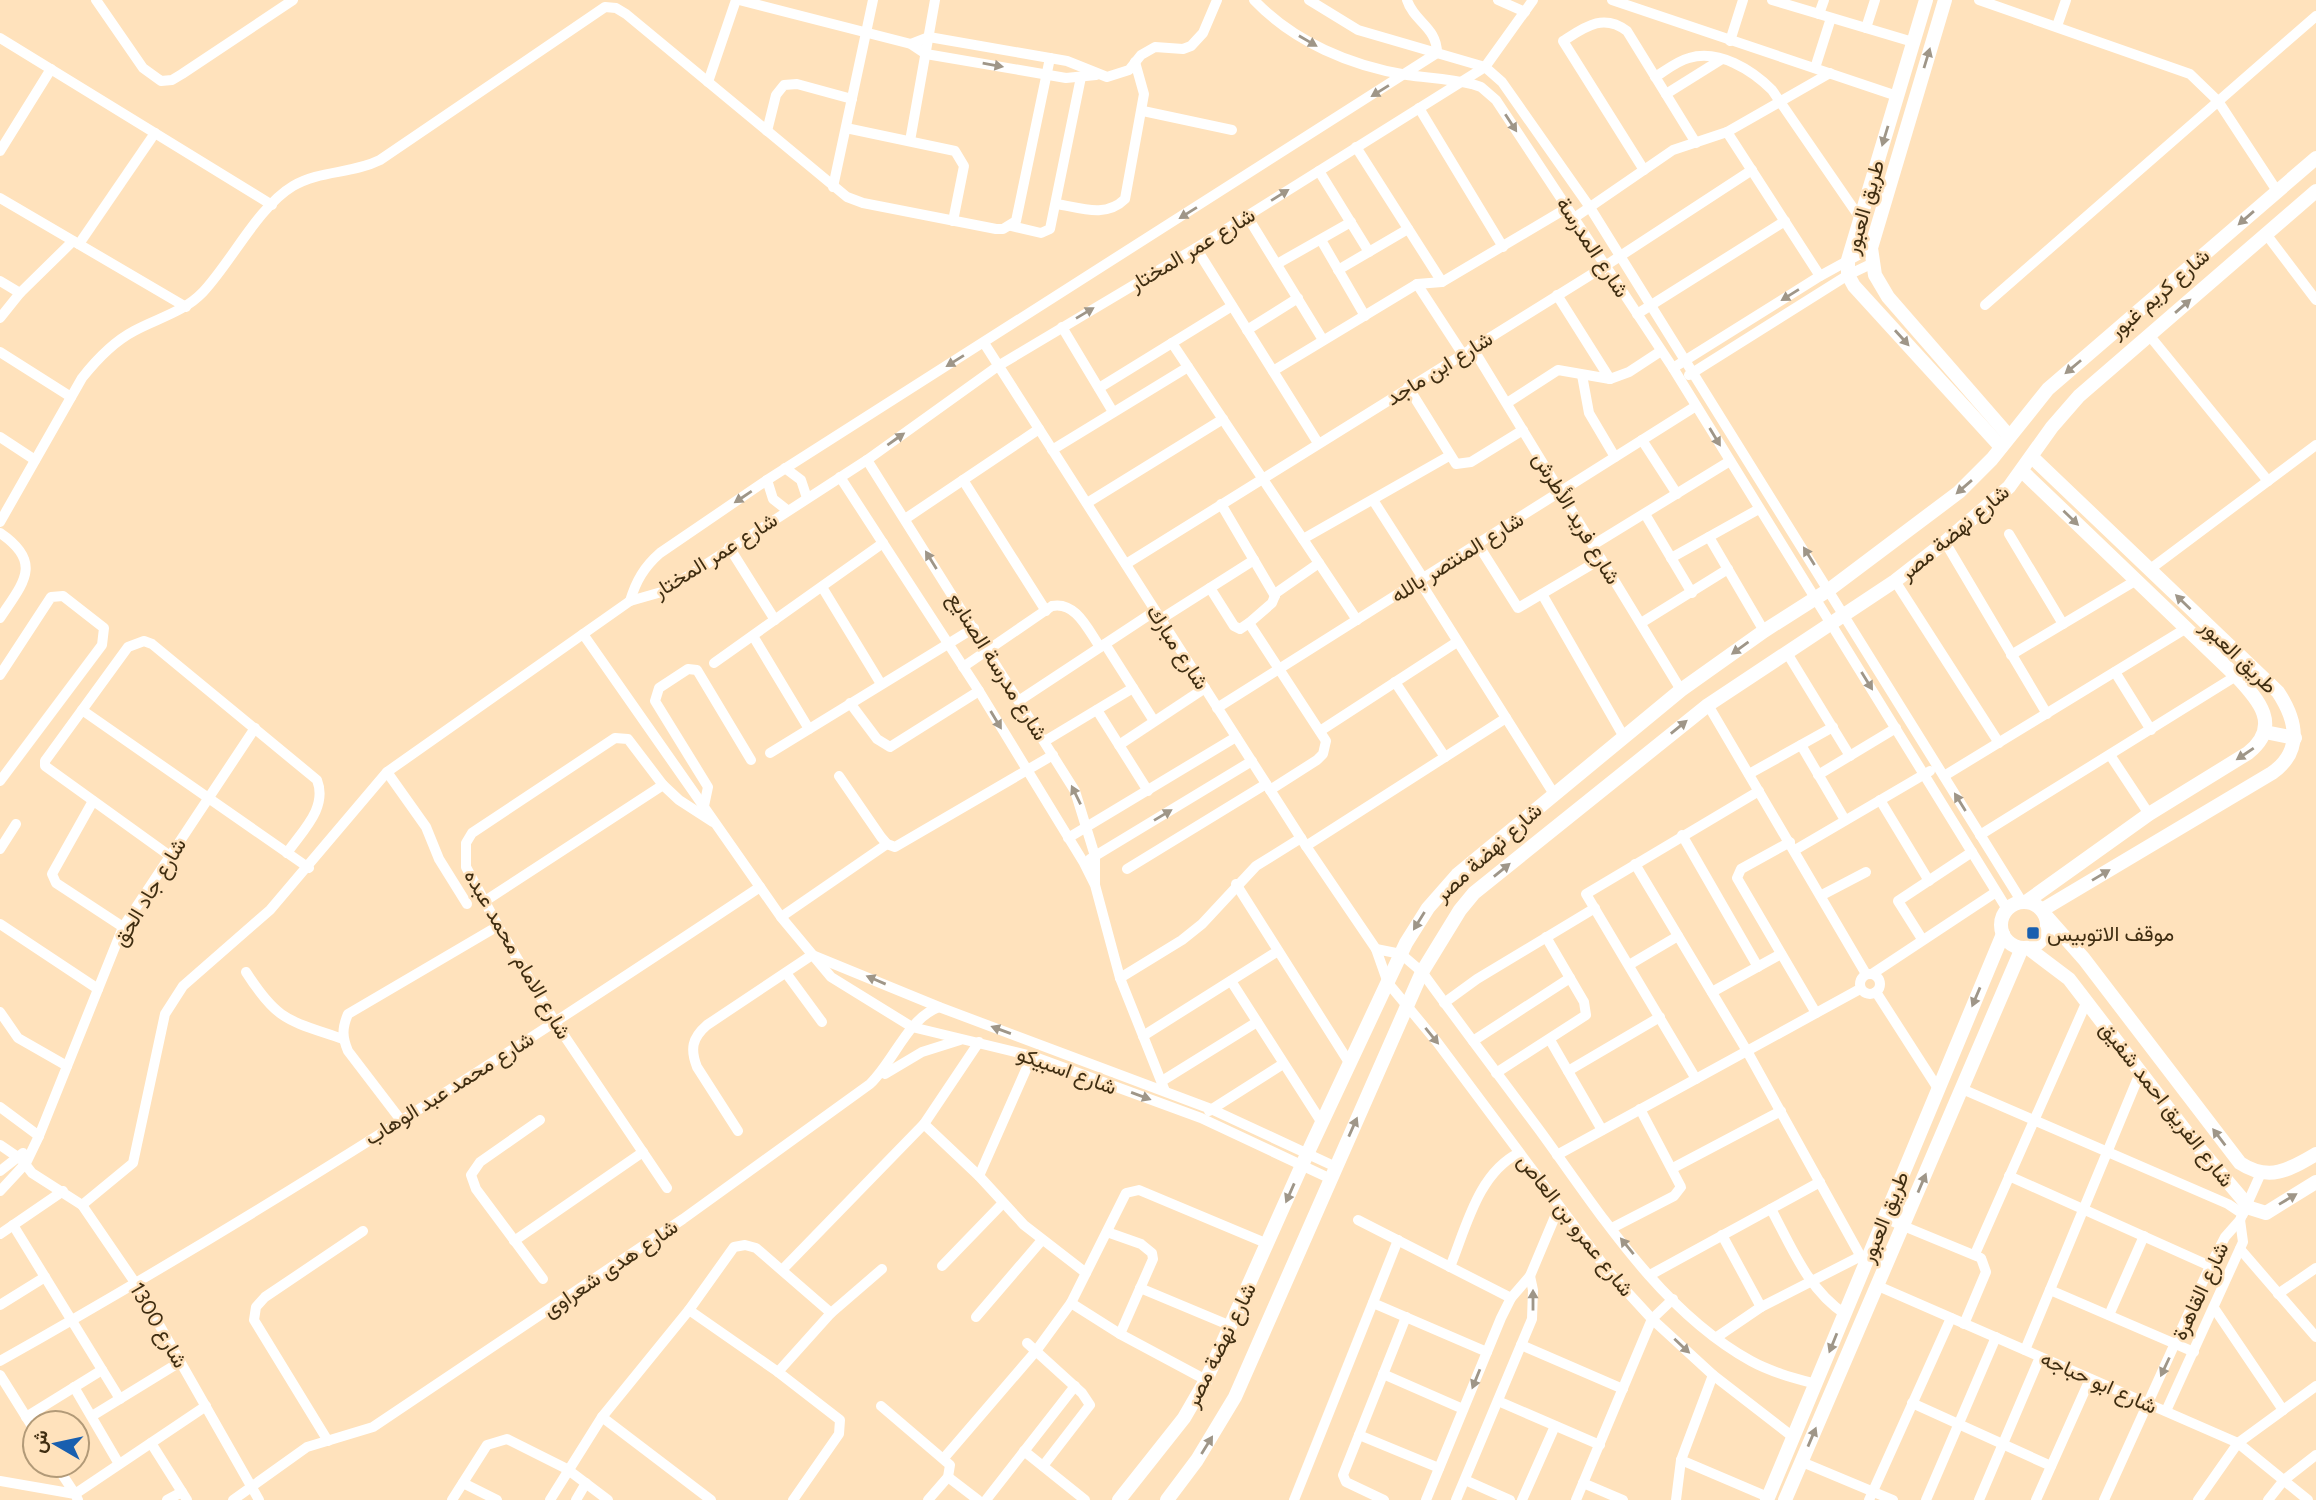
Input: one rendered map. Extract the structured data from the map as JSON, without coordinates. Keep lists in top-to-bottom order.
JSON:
{
  "streets": {
    "street": [
      "طريق العبور",
      "شارع المدرسة",
      "شارع عمر المختار",
      "شارع كريم غبور",
      "شارع ابن ماجد",
      "شارع فريد الأطرش",
      "شارع نهضة مصر",
      "شارع المنتصر بالله",
      "شارع مبارك",
      "شارع مدرسة الصنايع",
      "شارع جاد الحق",
      "شارع الامام محمد عبده",
      "شارع اسبيكو",
      "شارع محمد عبد الوهاب",
      "شارع الفريق احمد شفيق",
      "شارع عمرو بن العاص",
      "شارع هدى شعراوى",
      "شارع القاهرة",
      "شارع 1300",
      "شارع ابو حباجه"
    ]
  },
  "crossings": [
    ["طريق العبور", "شارع المدرسة"],
    ["طريق العبور", "شارع كريم غبور"],
    ["طريق العبور", "شارع نهضة مصر"],
    ["طريق العبور", "شارع الفريق احمد شفيق"],
    ["طريق العبور", "شارع عمرو بن العاص"],
    ["طريق العبور", "شارع ابو حباجه"],
    ["شارع المدرسة", "شارع عمر المختار"],
    ["شارع المدرسة", "شارع ابن ماجد"],
    ["شارع المدرسة", "شارع نهضة مصر"],
    ["شارع المدرسة", "شارع المنتصر بالله"],
    ["شارع المدرسة", "شارع الفريق احمد شفيق"],
    ["شارع عمر المختار", "شارع مبارك"],
    ["شارع عمر المختار", "شارع مدرسة الصنايع"],
    ["شارع كريم غبور", "شارع نهضة مصر"],
    ["شارع ابن ماجد", "شارع فريد الأطرش"],
    ["شارع ابن ماجد", "شارع مبارك"],
    ["شارع فريد الأطرش", "شارع نهضة مصر"],
    ["شارع فريد الأطرش", "شارع المنتصر بالله"],
    ["شارع نهضة مصر", "شارع مبارك"],
    ["شارع نهضة مصر", "شارع اسبيكو"],
    ["شارع نهضة مصر", "شارع عمرو بن العاص"],
    ["شارع المنتصر بالله", "شارع مبارك"],
    ["شارع مبارك", "شارع عمرو بن العاص"],
    ["شارع مدرسة الصنايع", "شارع اسبيكو"],
    ["شارع الامام محمد عبده", "شارع اسبيكو"],
    ["شارع الامام محمد عبده", "شارع محمد عبد الوهاب"],
    ["شارع اسبيكو", "شارع محمد عبد الوهاب"],
    ["شارع اسبيكو", "شارع هدى شعراوى"],
    ["شارع محمد عبد الوهاب", "شارع 1300"],
    ["شارع الفريق احمد شفيق", "شارع القاهرة"],
    ["شارع هدى شعراوى", "شارع 1300"],
    ["شارع القاهرة", "شارع ابو حباجه"]
  ],
  "places": {
    "transit": ["موقف الاتوبيس"]
  },
  "north": "left"
}
